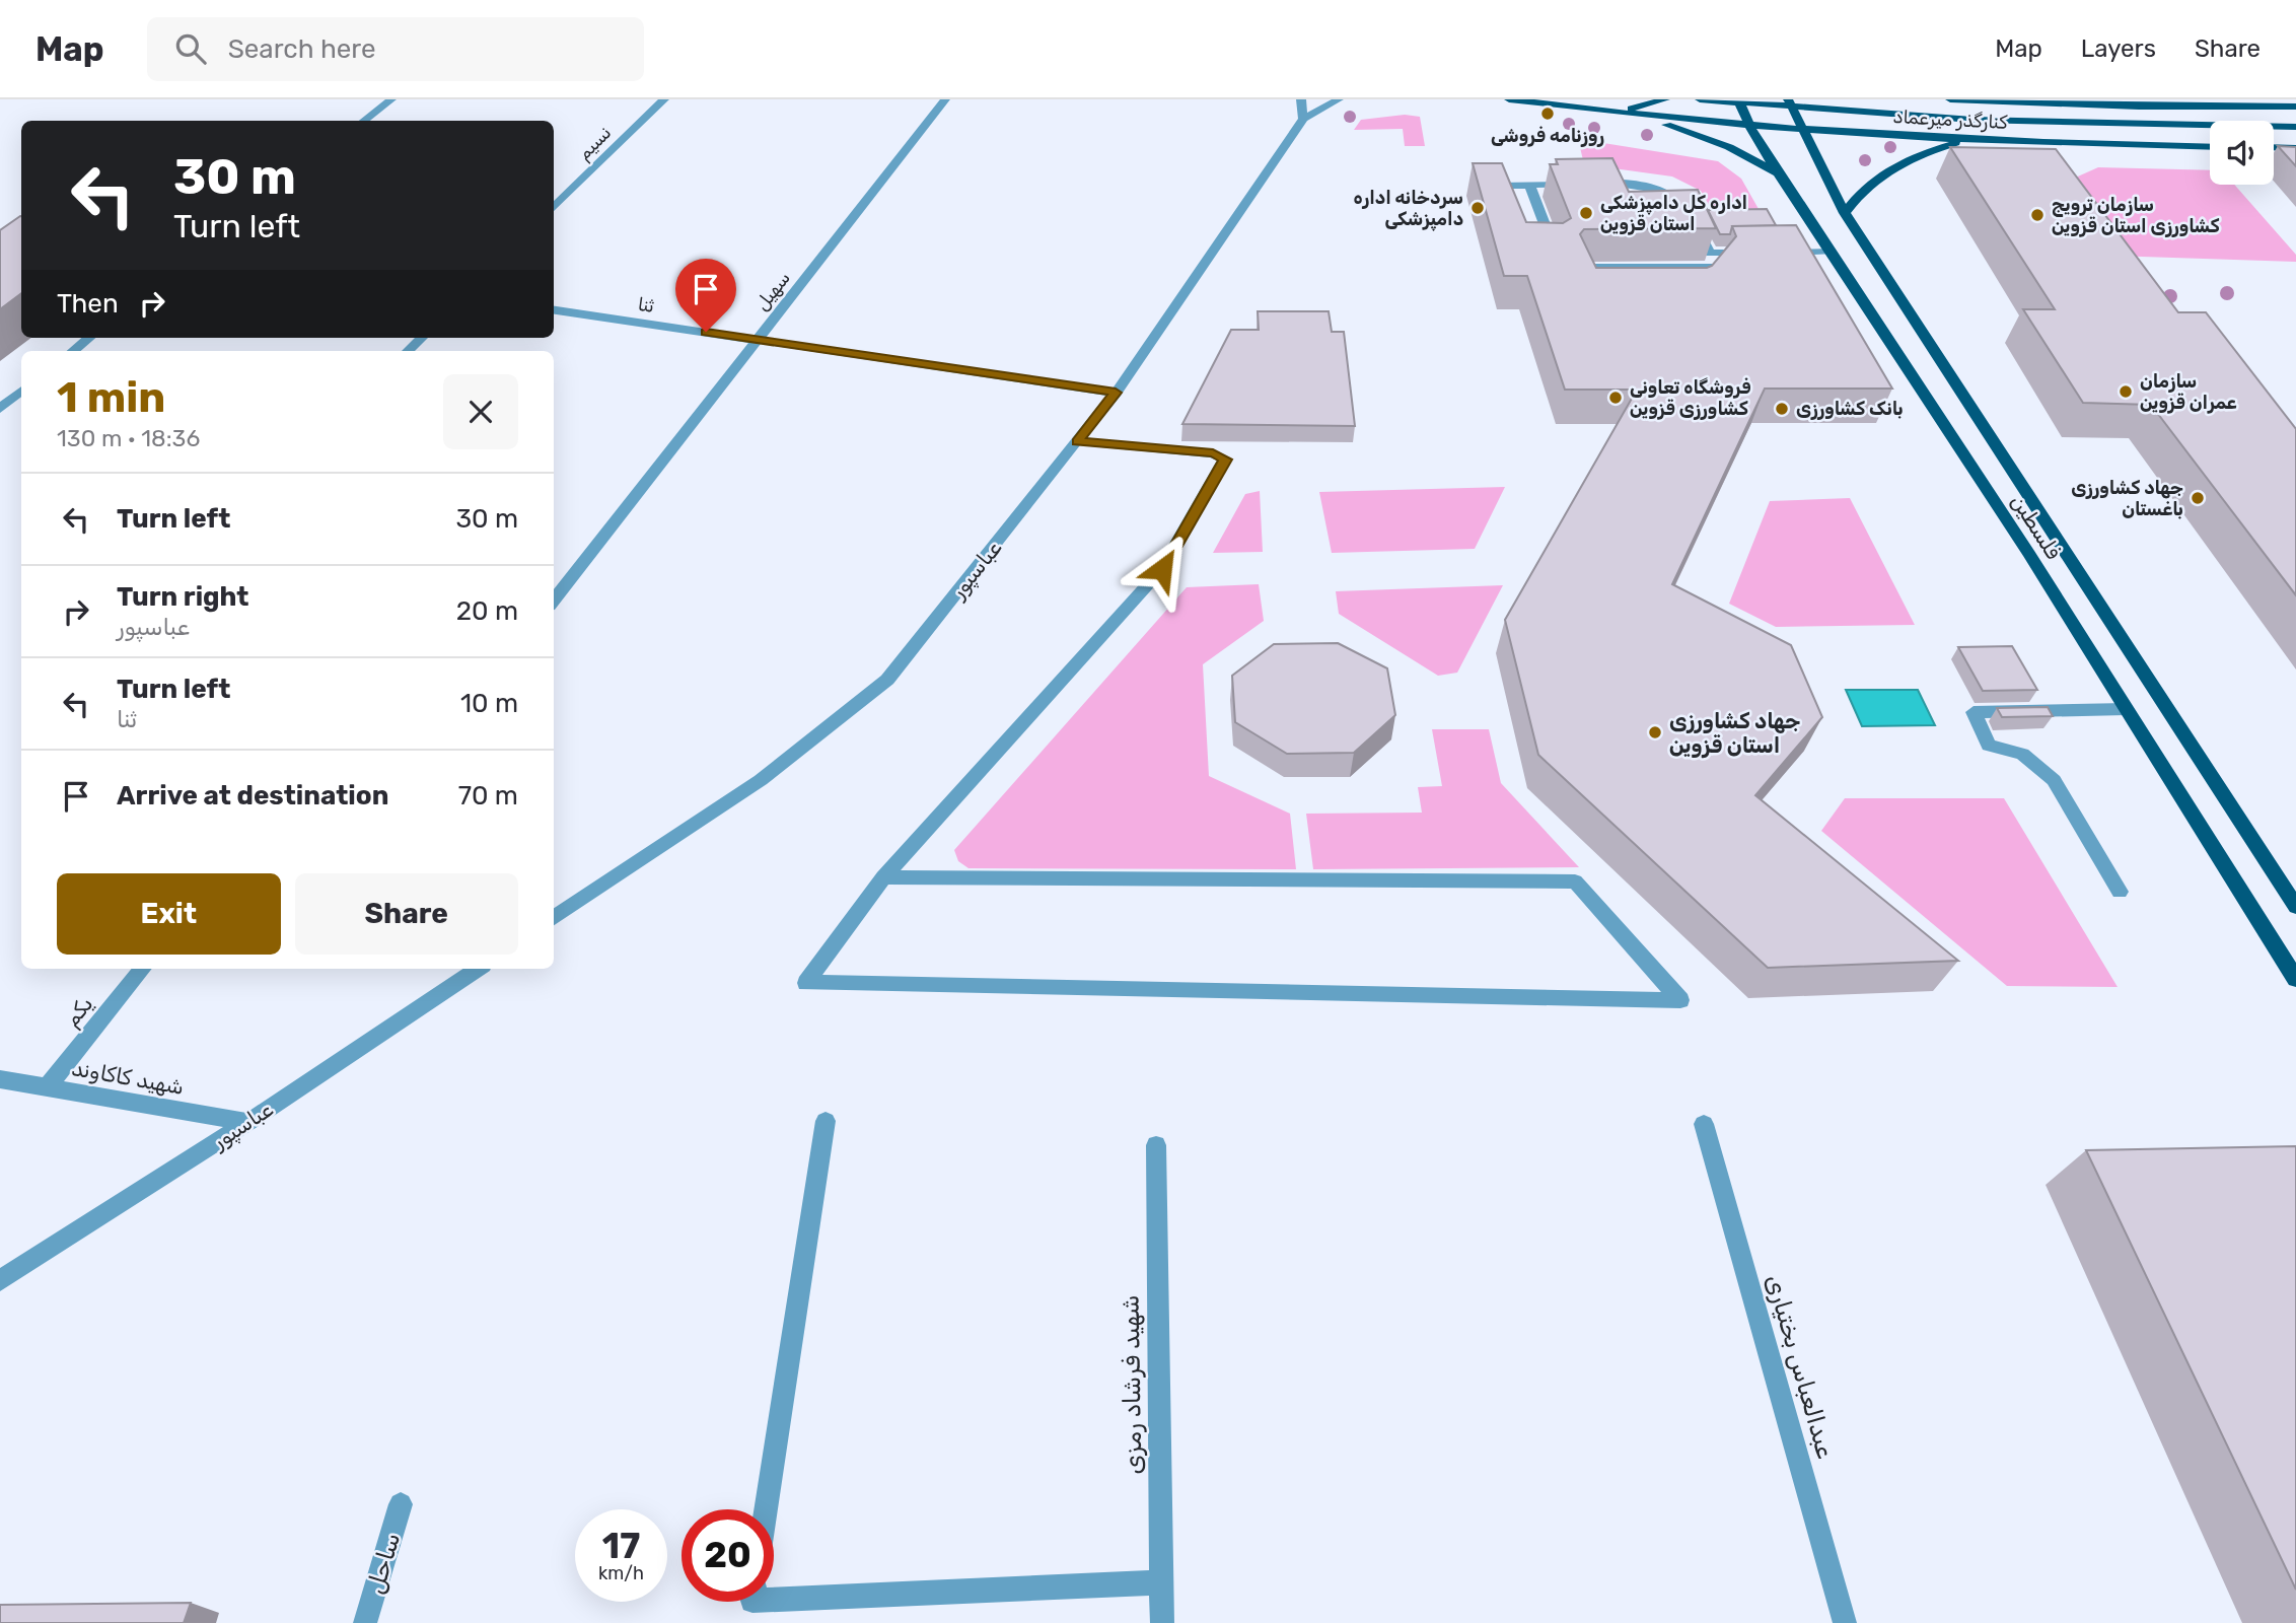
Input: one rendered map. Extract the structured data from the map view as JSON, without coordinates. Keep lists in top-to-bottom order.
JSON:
{
  "streets": {
    "main road": ["کنارگذر میرعماد", "فلسطین"],
    "street": [
      "نسیم",
      "سهیل",
      "ثنا",
      "عباسپور",
      "یکم",
      "شهید کاکاوند",
      "عبدالعباس بختیاری",
      "شهید فرشاد رمزی",
      "ساحل"
    ]
  },
  "crossings": [
    ["کنارگذر میرعماد", "فلسطین"],
    ["سهیل", "ثنا"],
    ["ثنا", "عباسپور"],
    ["عباسپور", "شهید کاکاوند"],
    ["یکم", "شهید کاکاوند"]
  ],
  "places": [
    "روزنامه فروشی",
    "سردخانه اداره دامپزشکی",
    "اداره کل دامپزشکی استان قزوین",
    "سازمان ترویج کشاورزی استان قزوین",
    "سازمان عمران قزوین",
    "فروشگاه تعاونی کشاورزی قزوین",
    "بانک کشاورزی",
    "جهاد کشاورزی باغستان",
    "جهاد کشاورزی استان قزوین"
  ],
  "page": {
    "header": "Map",
    "search": "Search here",
    "nav": ["Map", "Layers", "Share"],
    "turn": ["30 m", "Turn left"],
    "then": "Then",
    "heading": ["1 min", "130 m · 18:36"],
    "list": [
      {
        "name": "Turn left",
        "value": "30 m"
      },
      {
        "name": "Turn right",
        "note": "عباسپور",
        "value": "20 m"
      },
      {
        "name": "Turn left",
        "note": "ثنا",
        "value": "10 m"
      },
      {
        "name": "Arrive at destination",
        "value": "70 m"
      }
    ],
    "buttons": ["Exit", "Share"],
    "speed": "17 km/h",
    "limit": "20"
  }
}
